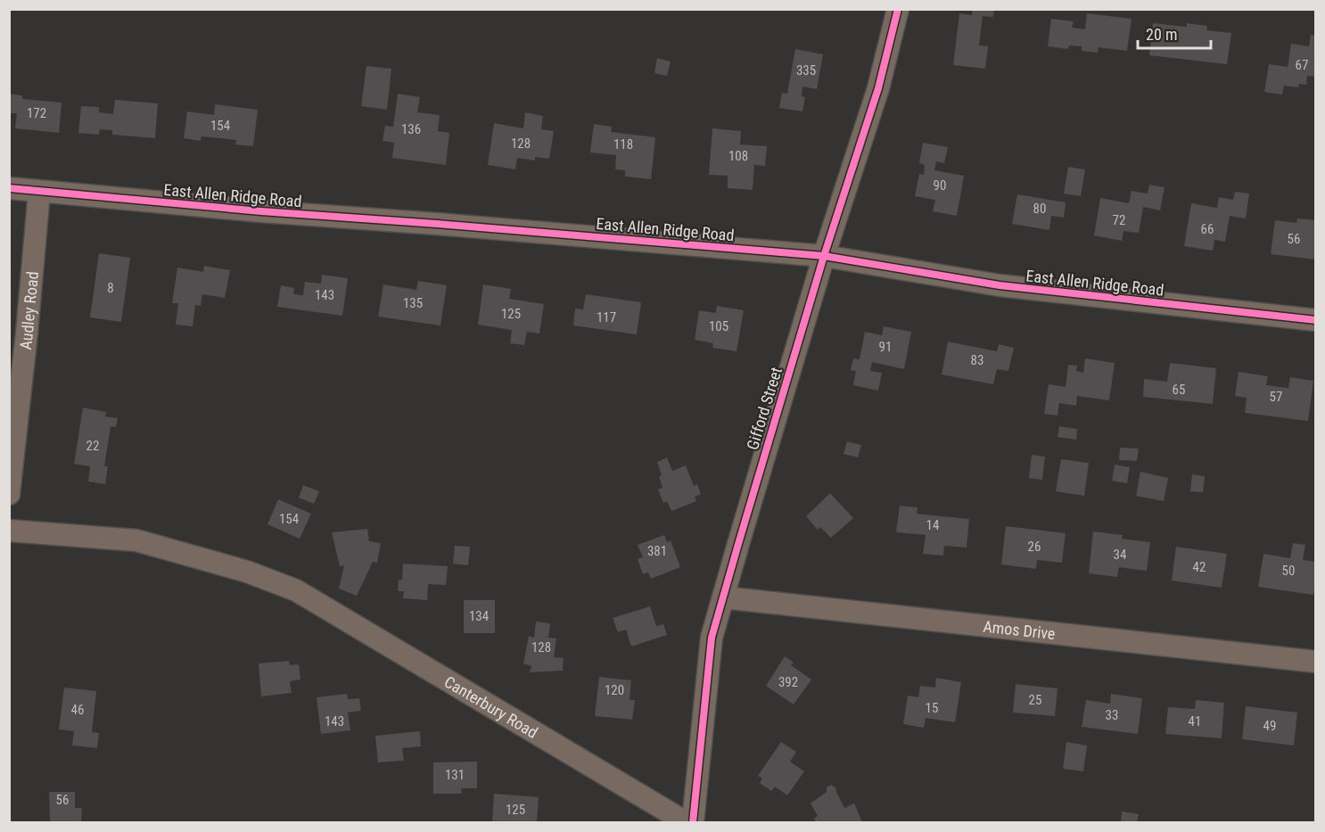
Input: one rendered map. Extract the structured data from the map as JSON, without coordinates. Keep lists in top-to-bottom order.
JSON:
{
  "streets": {
    "street": [
      "East Allen Ridge Road",
      "Audley Road",
      "Gifford Street",
      "Amos Drive",
      "Canterbury Road"
    ]
  },
  "crossings": [
    ["East Allen Ridge Road", "Audley Road"],
    ["East Allen Ridge Road", "Gifford Street"],
    ["Gifford Street", "Amos Drive"]
  ],
  "house_numbers": [
    "67",
    "335",
    "172",
    "154",
    "136",
    "128",
    "118",
    "108",
    "90",
    "80",
    "72",
    "66",
    "56",
    "8",
    "143",
    "135",
    "125",
    "117",
    "105",
    "91",
    "83",
    "65",
    "57",
    "22",
    "154",
    "14",
    "26",
    "381",
    "34",
    "42",
    "50",
    "134",
    "128",
    "392",
    "120",
    "25",
    "15",
    "46",
    "33",
    "143",
    "41",
    "49",
    "131",
    "56",
    "125"
  ],
  "scale_bar": "20 m"
}
